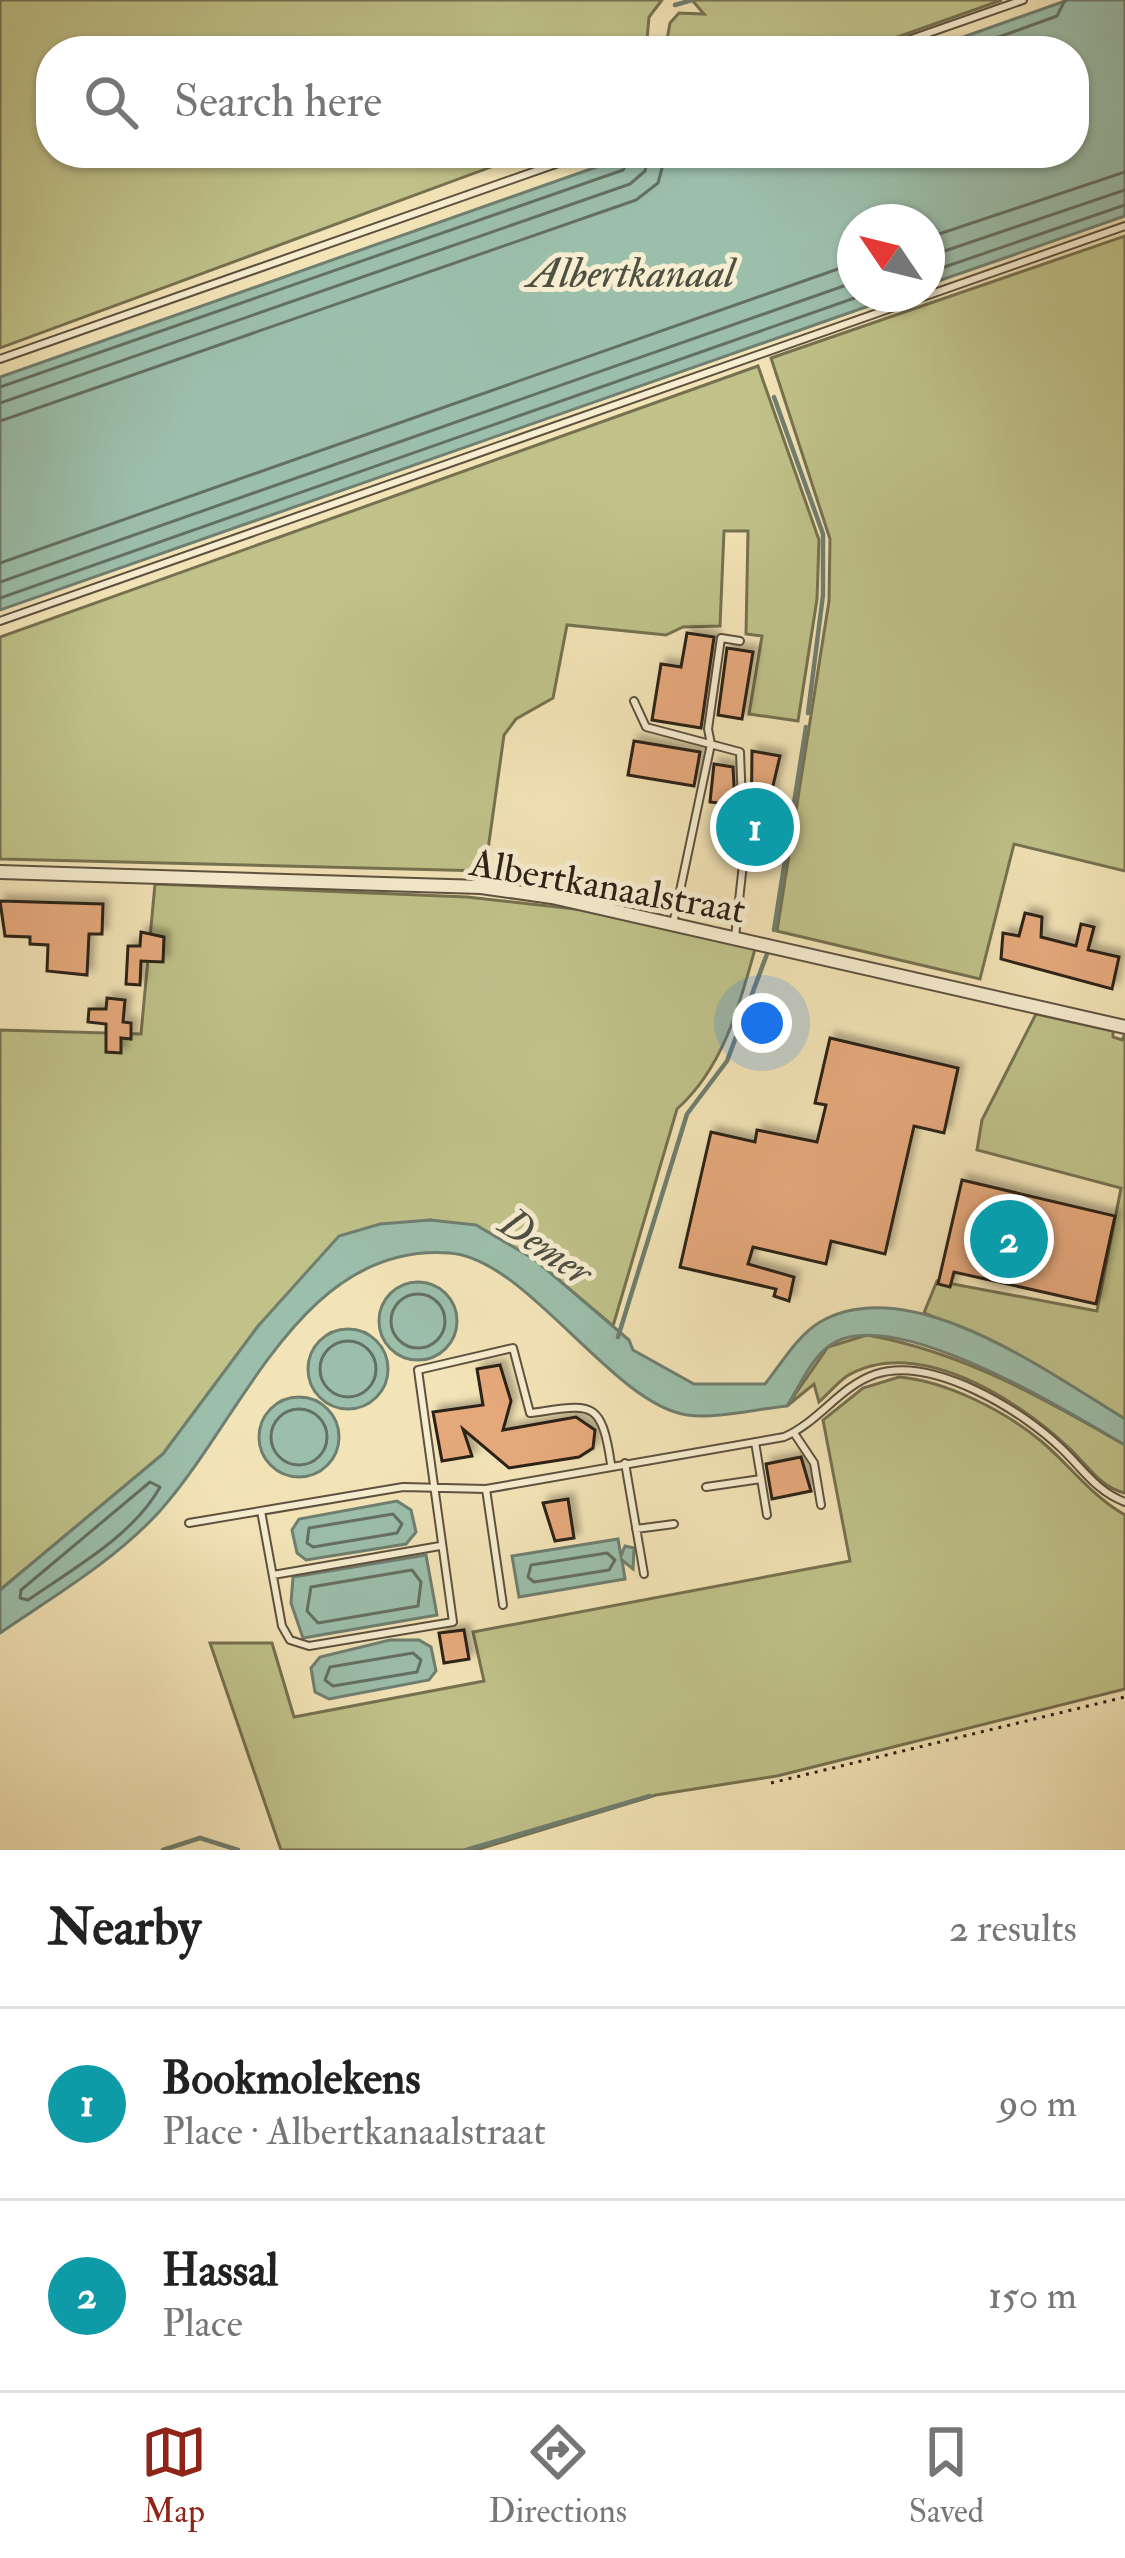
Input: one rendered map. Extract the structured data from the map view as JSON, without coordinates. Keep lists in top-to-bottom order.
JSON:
{
  "streets": {
    "street": ["Albertkanaalstraat"]
  },
  "water": ["Albertkanaal", "Demer"],
  "north": "top left",
  "page": {
    "search": "Search here",
    "pins": ["1", "2"],
    "heading": ["Nearby", "2 results"],
    "list": [
      {
        "mark": "1",
        "name": "Bookmolekens",
        "note": "Place · Albertkanaalstraat",
        "value": "90 m"
      },
      {
        "mark": "2",
        "name": "Hassal",
        "note": "Place",
        "value": "150 m"
      }
    ],
    "nav": ["Map", "Directions", "Saved"]
  }
}
